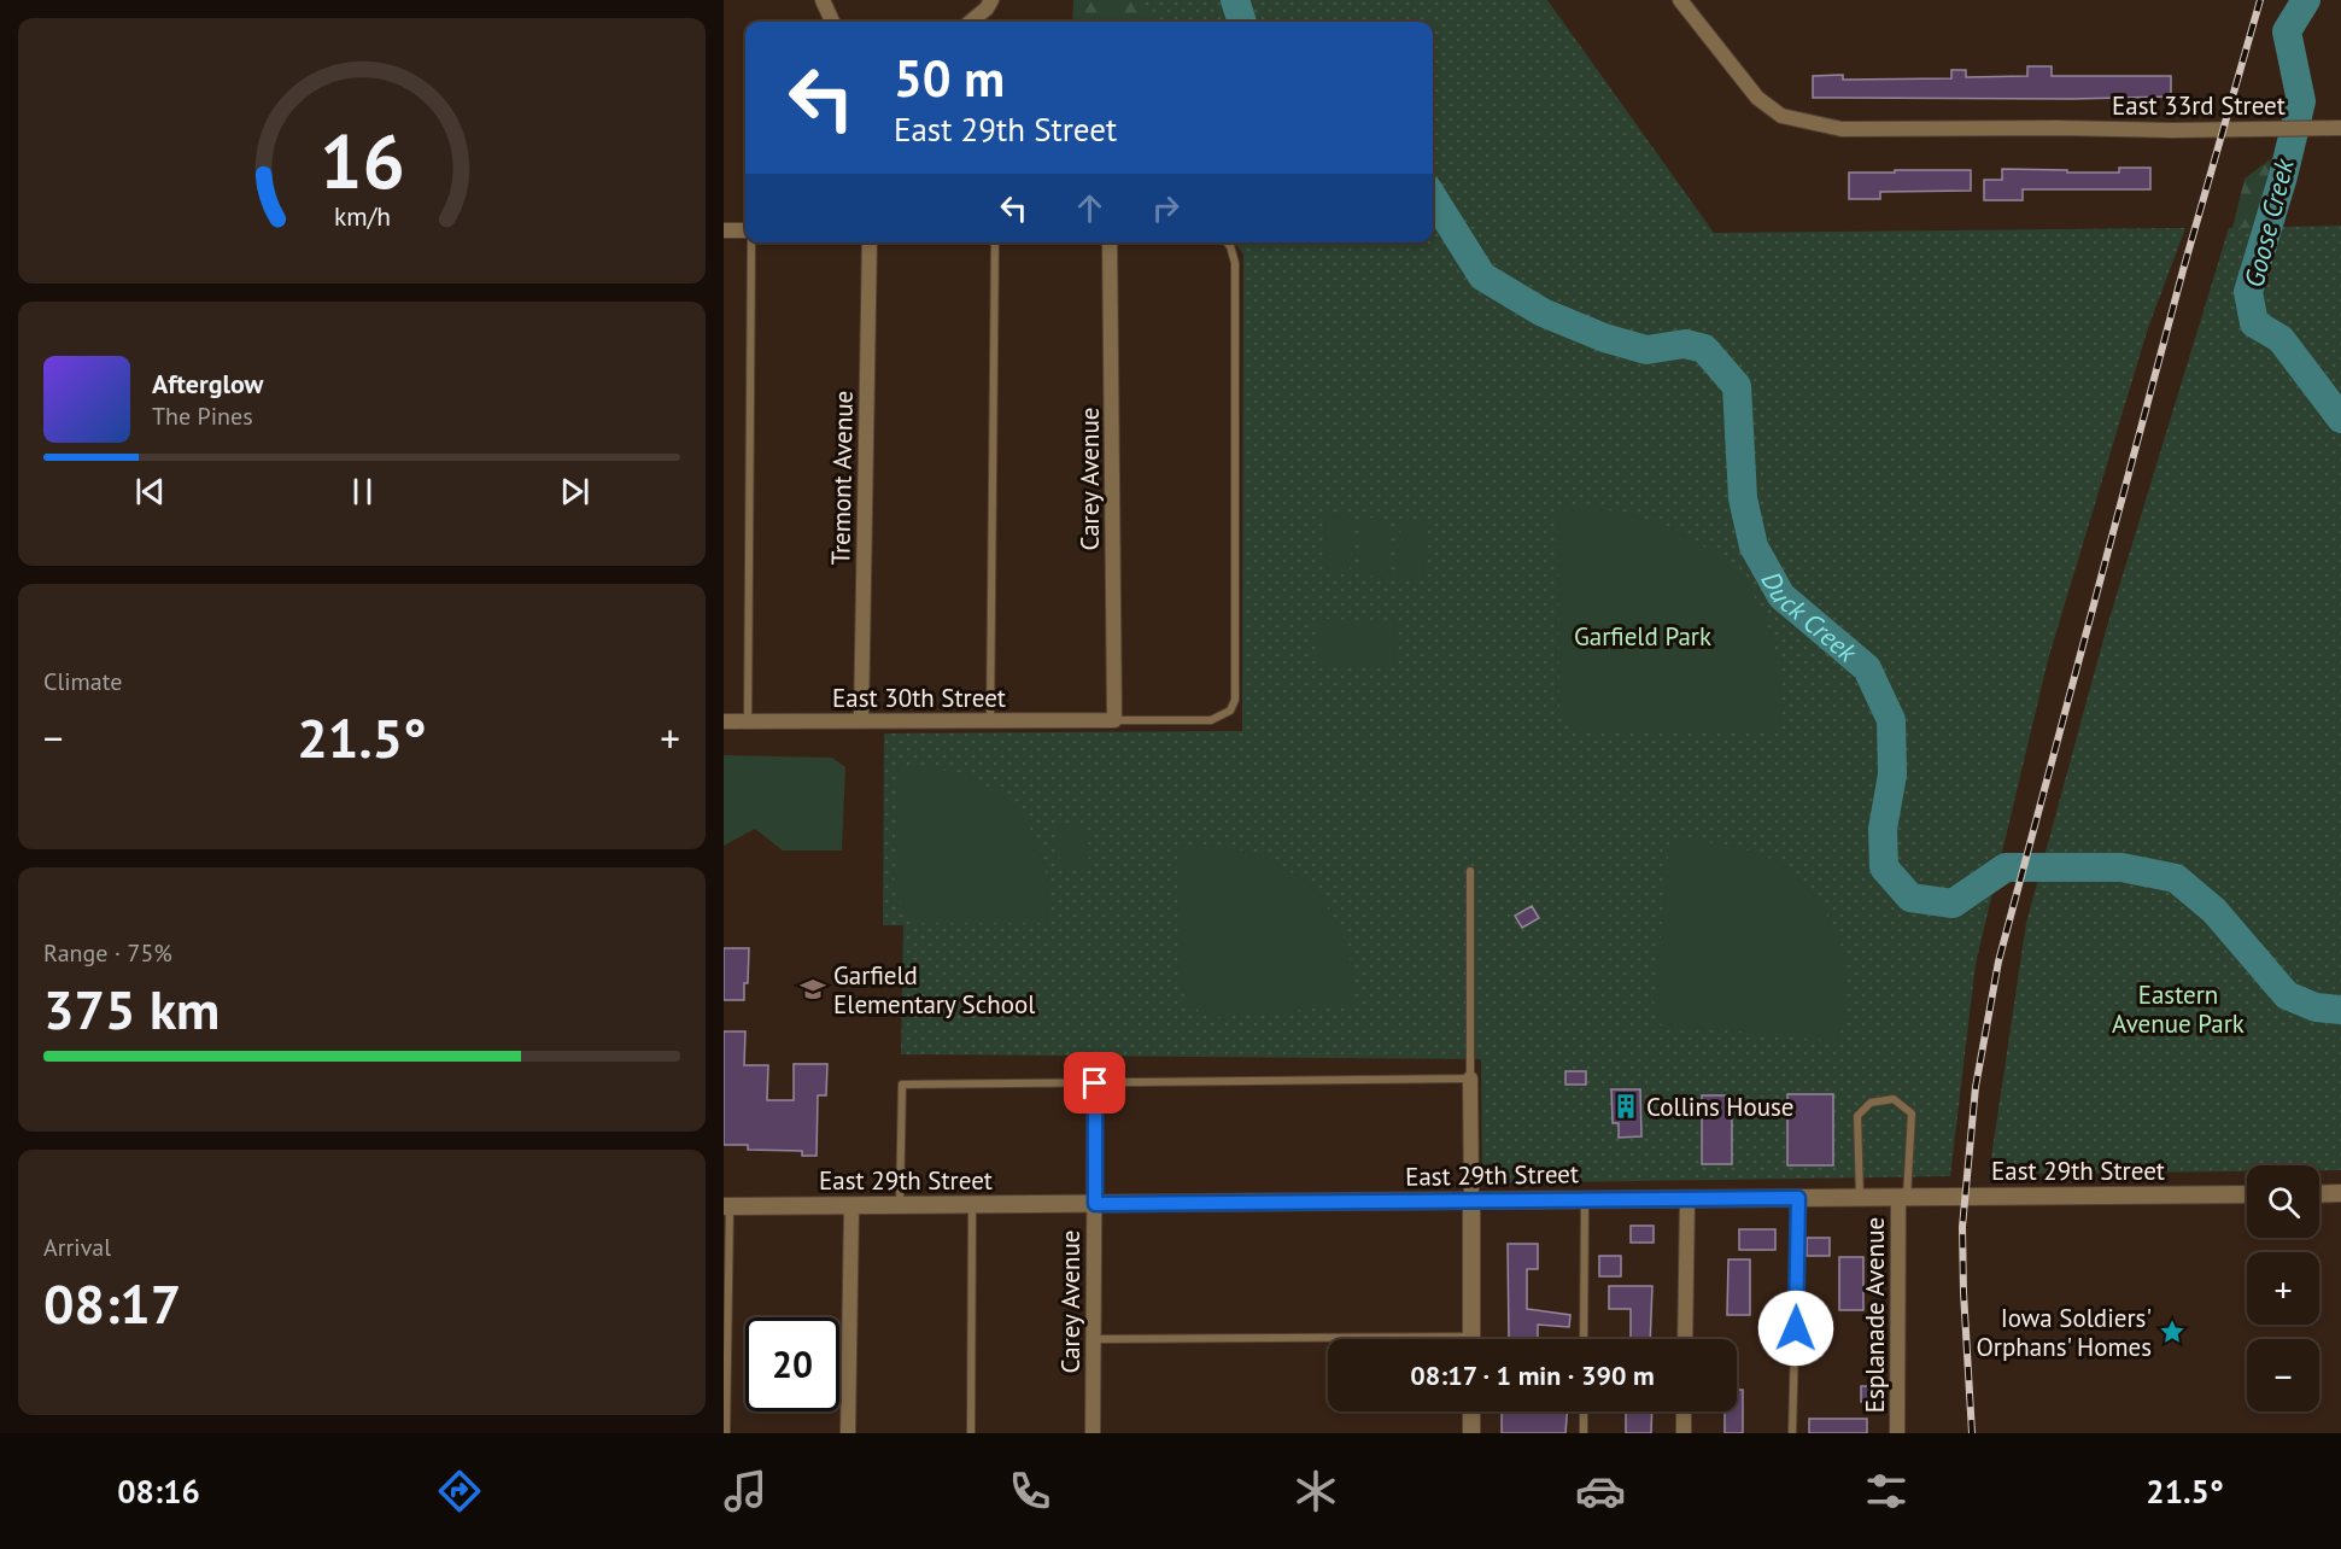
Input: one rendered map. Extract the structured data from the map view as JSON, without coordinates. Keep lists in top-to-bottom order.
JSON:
{
  "streets": {
    "street": [
      "East 33rd Street",
      "Tremont Avenue",
      "Carey Avenue",
      "East 30th Street",
      "East 29th Street",
      "Esplanade Avenue"
    ]
  },
  "crossings": [
    ["Tremont Avenue", "East 30th Street"],
    ["Carey Avenue", "East 30th Street"],
    ["Carey Avenue", "East 29th Street"],
    ["East 29th Street", "Esplanade Avenue"]
  ],
  "water": ["Goose Creek", "Duck Creek"],
  "parks": ["Garfield Park", "Eastern Avenue Park"],
  "places": {
    "school or university": ["Garfield Elementary School"],
    "building": ["Collins House"],
    "place": ["Iowa Soldiers' Orphans' Homes"]
  },
  "page": {
    "turn": ["50 m", "East 29th Street"],
    "song": ["Afterglow", "The Pines"],
    "tile": [
      "Climate",
      ["Range · 75%", "375 km"],
      ["Arrival", "08:17"]
    ],
    "heat": ["−", "21.5°", "+"],
    "map_buttons": ["+", "−"],
    "limit": "20",
    "trip": "08:17 · 1 min · 390 m",
    "tabs": ["08:16", "21.5°"],
    "gauge": ["16", "km/h"]
  }
}
